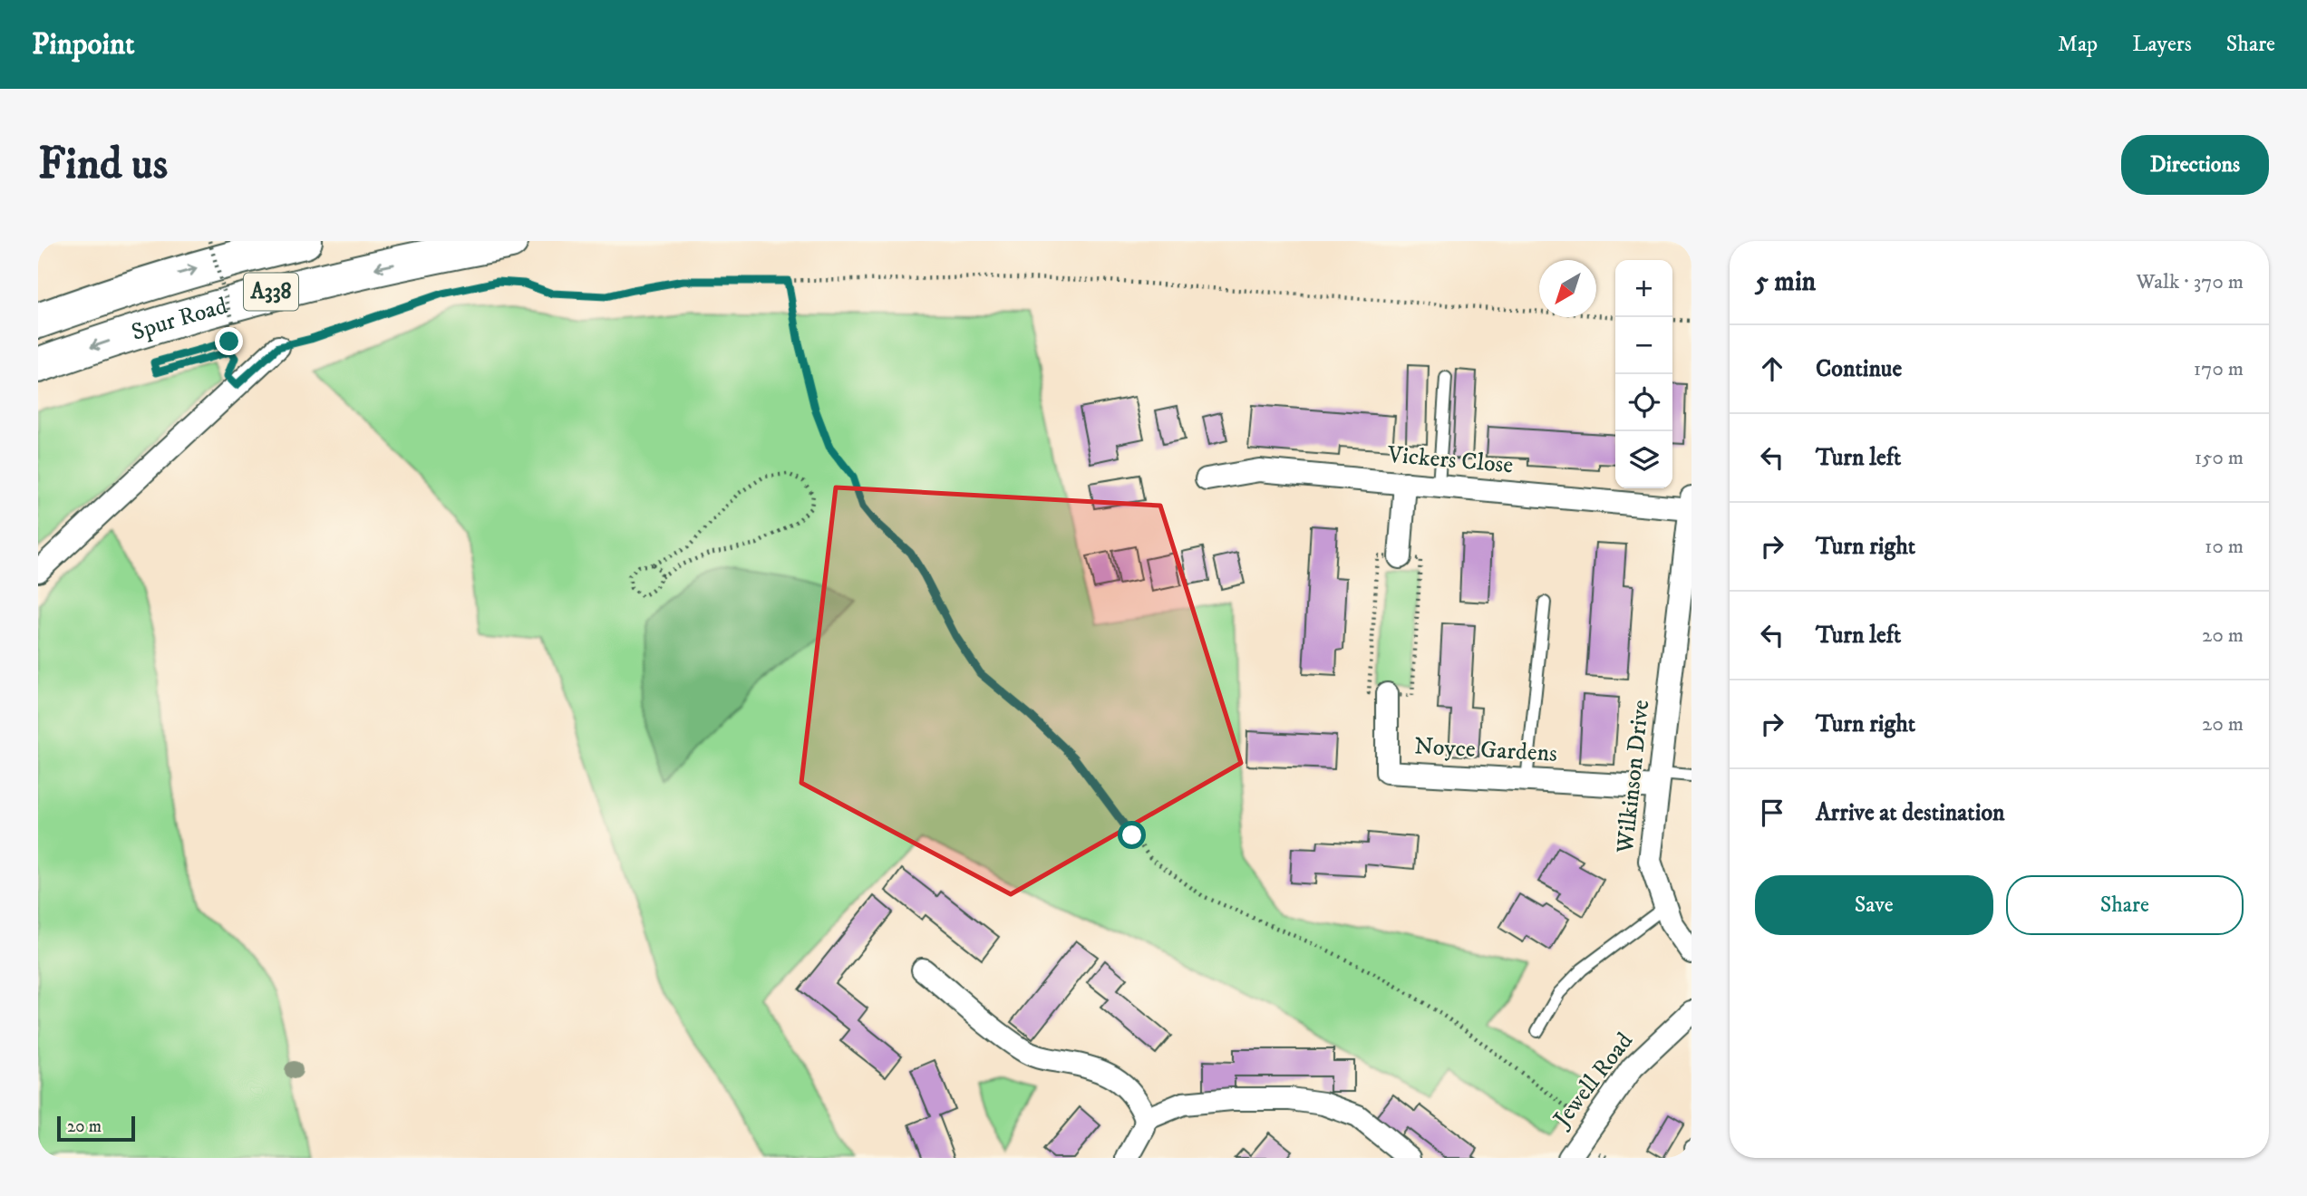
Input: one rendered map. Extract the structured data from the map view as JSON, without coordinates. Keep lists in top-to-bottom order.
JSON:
{
  "streets": {
    "highway": ["A338", "Spur Road"],
    "street": [
      "Vickers Close",
      "Noyce Gardens",
      "Wilkinson Drive",
      "Jewell Road"
    ]
  },
  "crossings": [
    ["Vickers Close", "Wilkinson Drive"],
    ["Noyce Gardens", "Wilkinson Drive"]
  ],
  "scale_bar": "20 m",
  "north": "bottom left",
  "page": {
    "header": "Pinpoint",
    "nav": ["Map", "Layers", "Share"],
    "buttons": [
      "Directions",
      ["Save", "Share"]
    ],
    "title": "Find us",
    "heading": ["5 min", "Walk · 370 m"],
    "map_buttons": ["+", "−"],
    "list": [
      ["Continue", "170 m"],
      ["Turn left", "150 m"],
      ["Turn right", "10 m"],
      ["Turn left", "20 m"],
      ["Turn right", "20 m"],
      "Arrive at destination"
    ],
    "scale": "20 m"
  }
}
